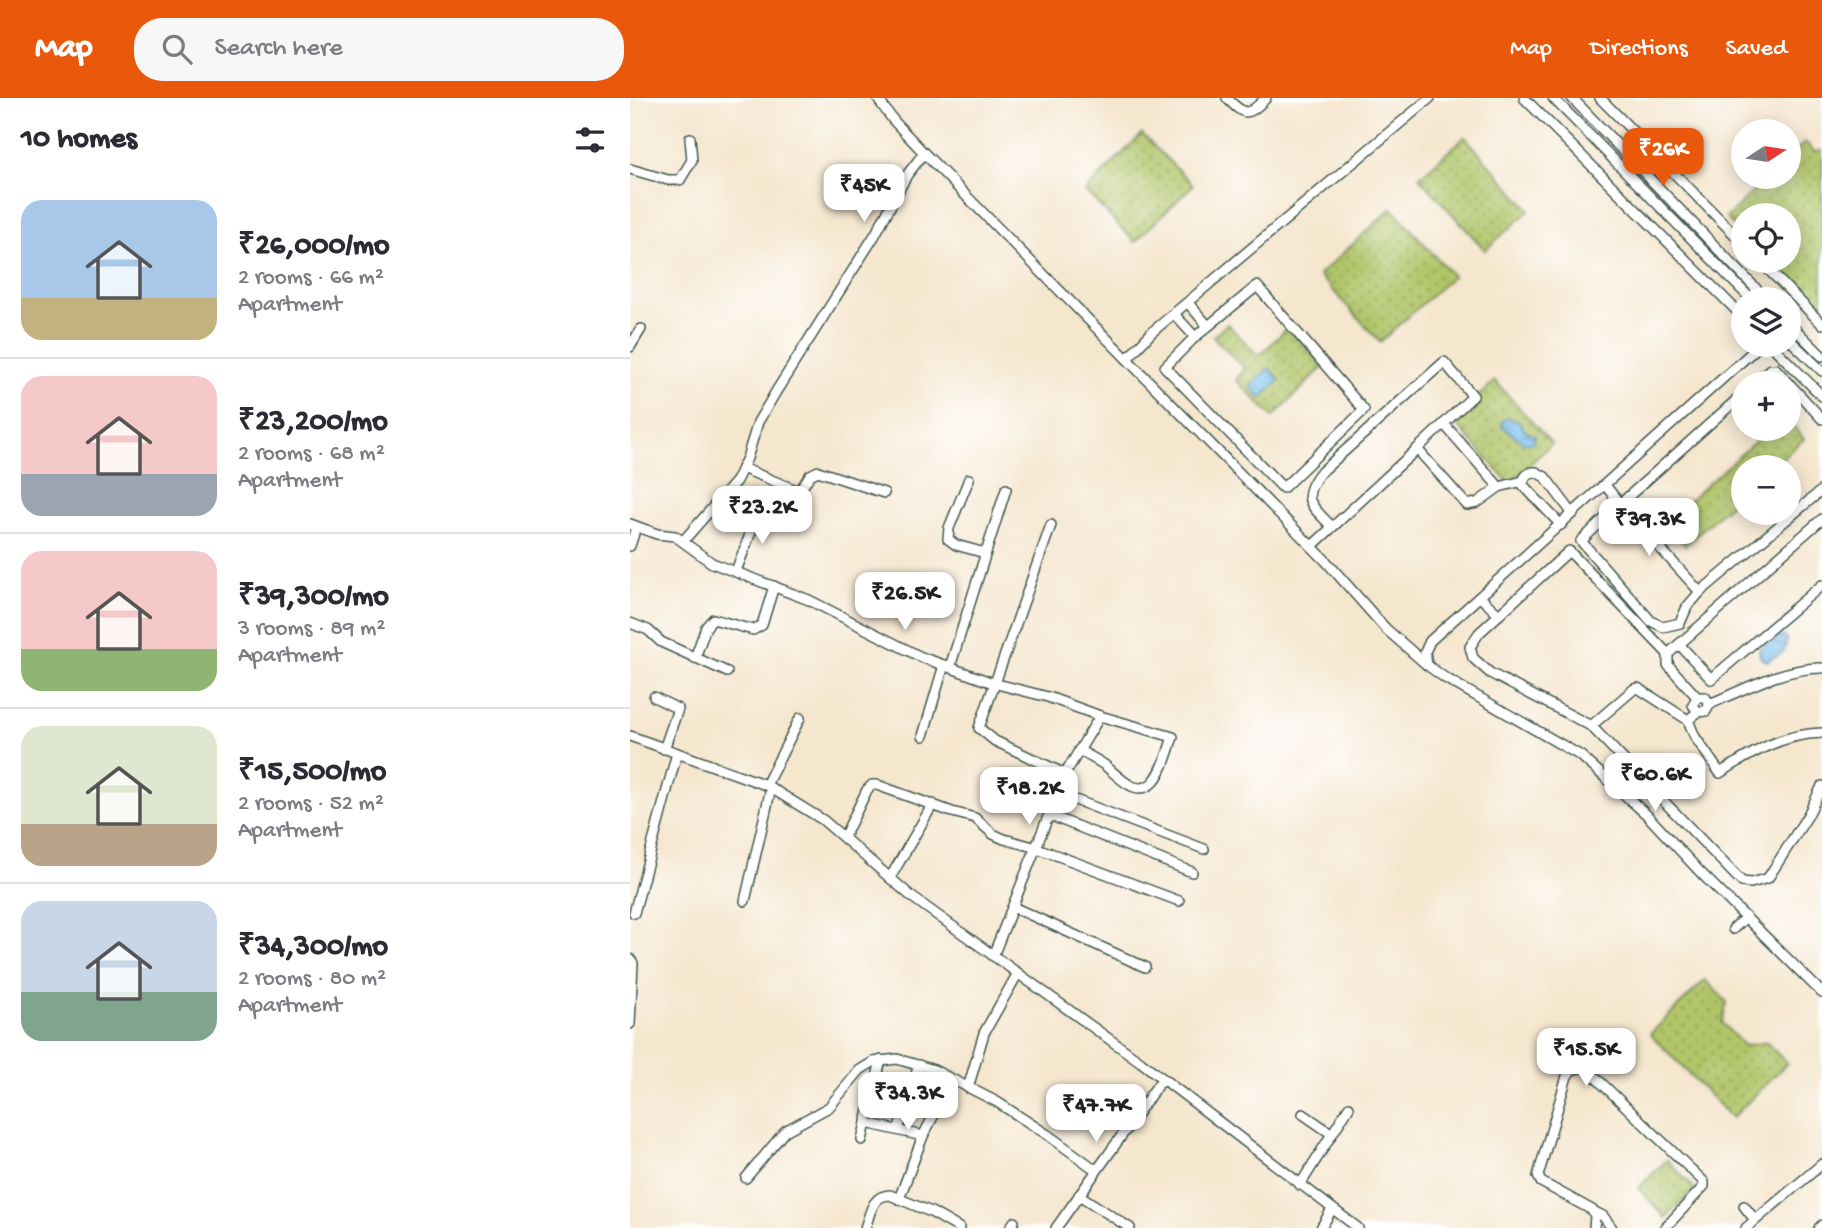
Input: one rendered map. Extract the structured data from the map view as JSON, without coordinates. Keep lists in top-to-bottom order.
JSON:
{
  "north": "right",
  "page": {
    "header": "Map",
    "search": "Search here",
    "nav": ["Map", "Directions", "Saved"],
    "heading": "10 homes",
    "map_buttons": ["+", "−"],
    "price": [
      "₹26K",
      "₹45K",
      "₹23.2K",
      "₹39.3K",
      "₹26.5K",
      "₹60.6K",
      "₹18.2K",
      "₹15.5K",
      "₹34.3K",
      "₹47.7K"
    ],
    "list": [
      {
        "name": "₹26,000/mo",
        "note": "2 rooms · 66 m² · Apartment"
      },
      {
        "name": "₹23,200/mo",
        "note": "2 rooms · 68 m² · Apartment"
      },
      {
        "name": "₹39,300/mo",
        "note": "3 rooms · 89 m² · Apartment"
      },
      {
        "name": "₹15,500/mo",
        "note": "2 rooms · 52 m² · Apartment"
      },
      {
        "name": "₹34,300/mo",
        "note": "2 rooms · 80 m² · Apartment"
      }
    ]
  }
}
